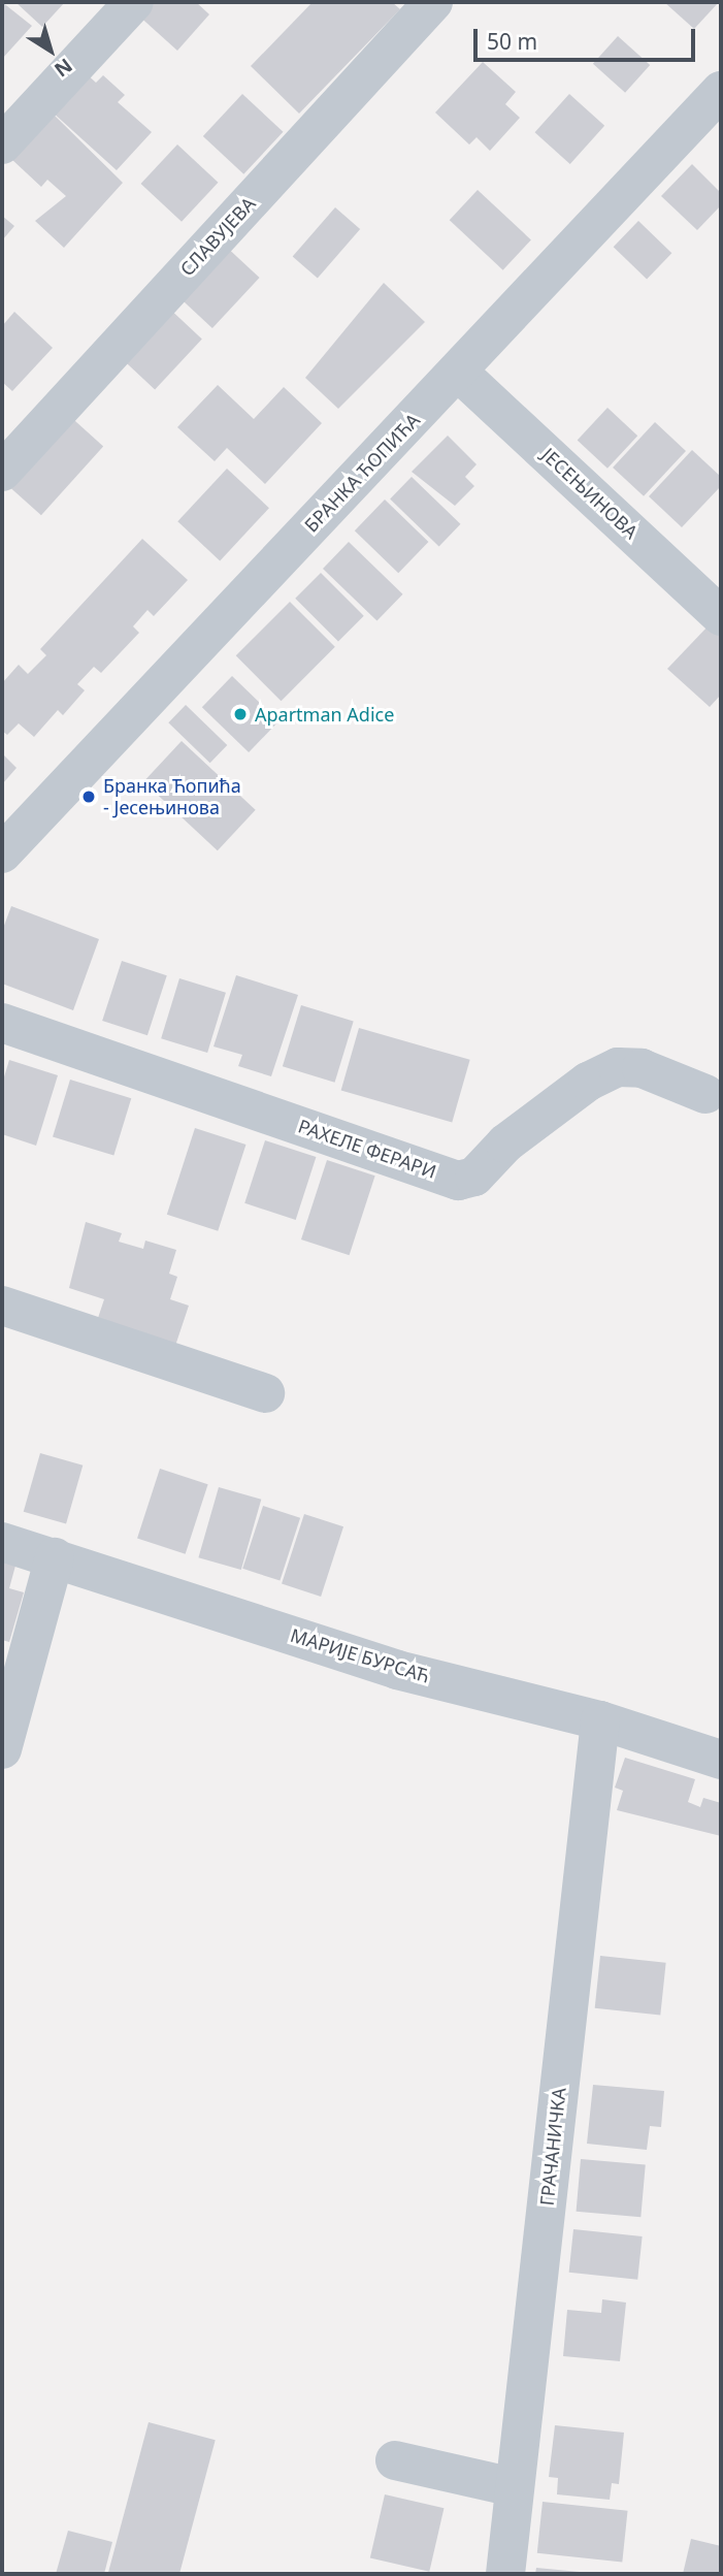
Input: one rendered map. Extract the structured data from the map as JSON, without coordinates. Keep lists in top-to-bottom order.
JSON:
{
  "streets": {
    "street": [
      "СЛАВУЈЕВА",
      "БРАНКА ЋОПИЋА",
      "ЈЕСЕЊИНОВА",
      "РАХЕЛЕ ФЕРАРИ",
      "МАРИЈЕ БУРСАЋ",
      "ГРАЧАНИЧКА"
    ]
  },
  "crossings": [
    ["БРАНКА ЋОПИЋА", "ЈЕСЕЊИНОВА"],
    ["МАРИЈЕ БУРСАЋ", "ГРАЧАНИЧКА"]
  ],
  "places": ["Apartman Adice", "Бранка Ћопића - Јесењинова"],
  "scale_bar": "50 m",
  "north": "bottom right"
}
